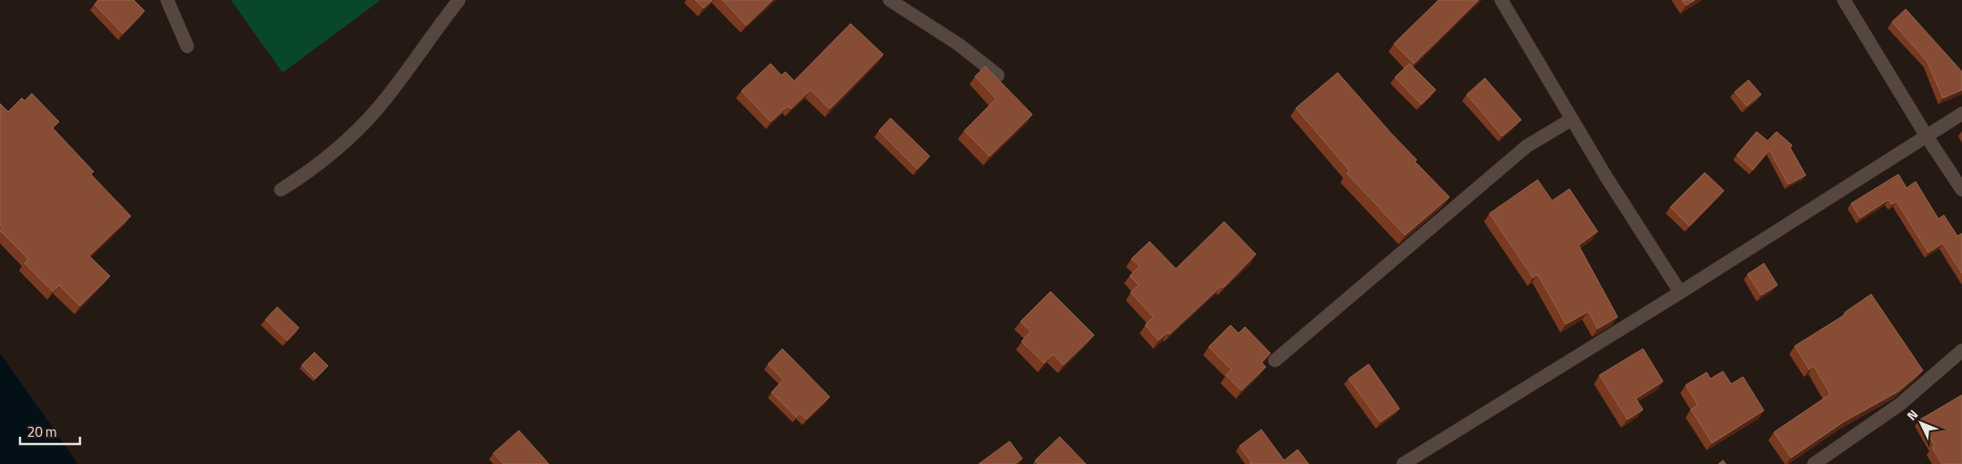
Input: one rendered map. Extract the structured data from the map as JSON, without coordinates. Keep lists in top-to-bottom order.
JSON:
{
  "scale_bar": "20 m",
  "north": "top left"
}
